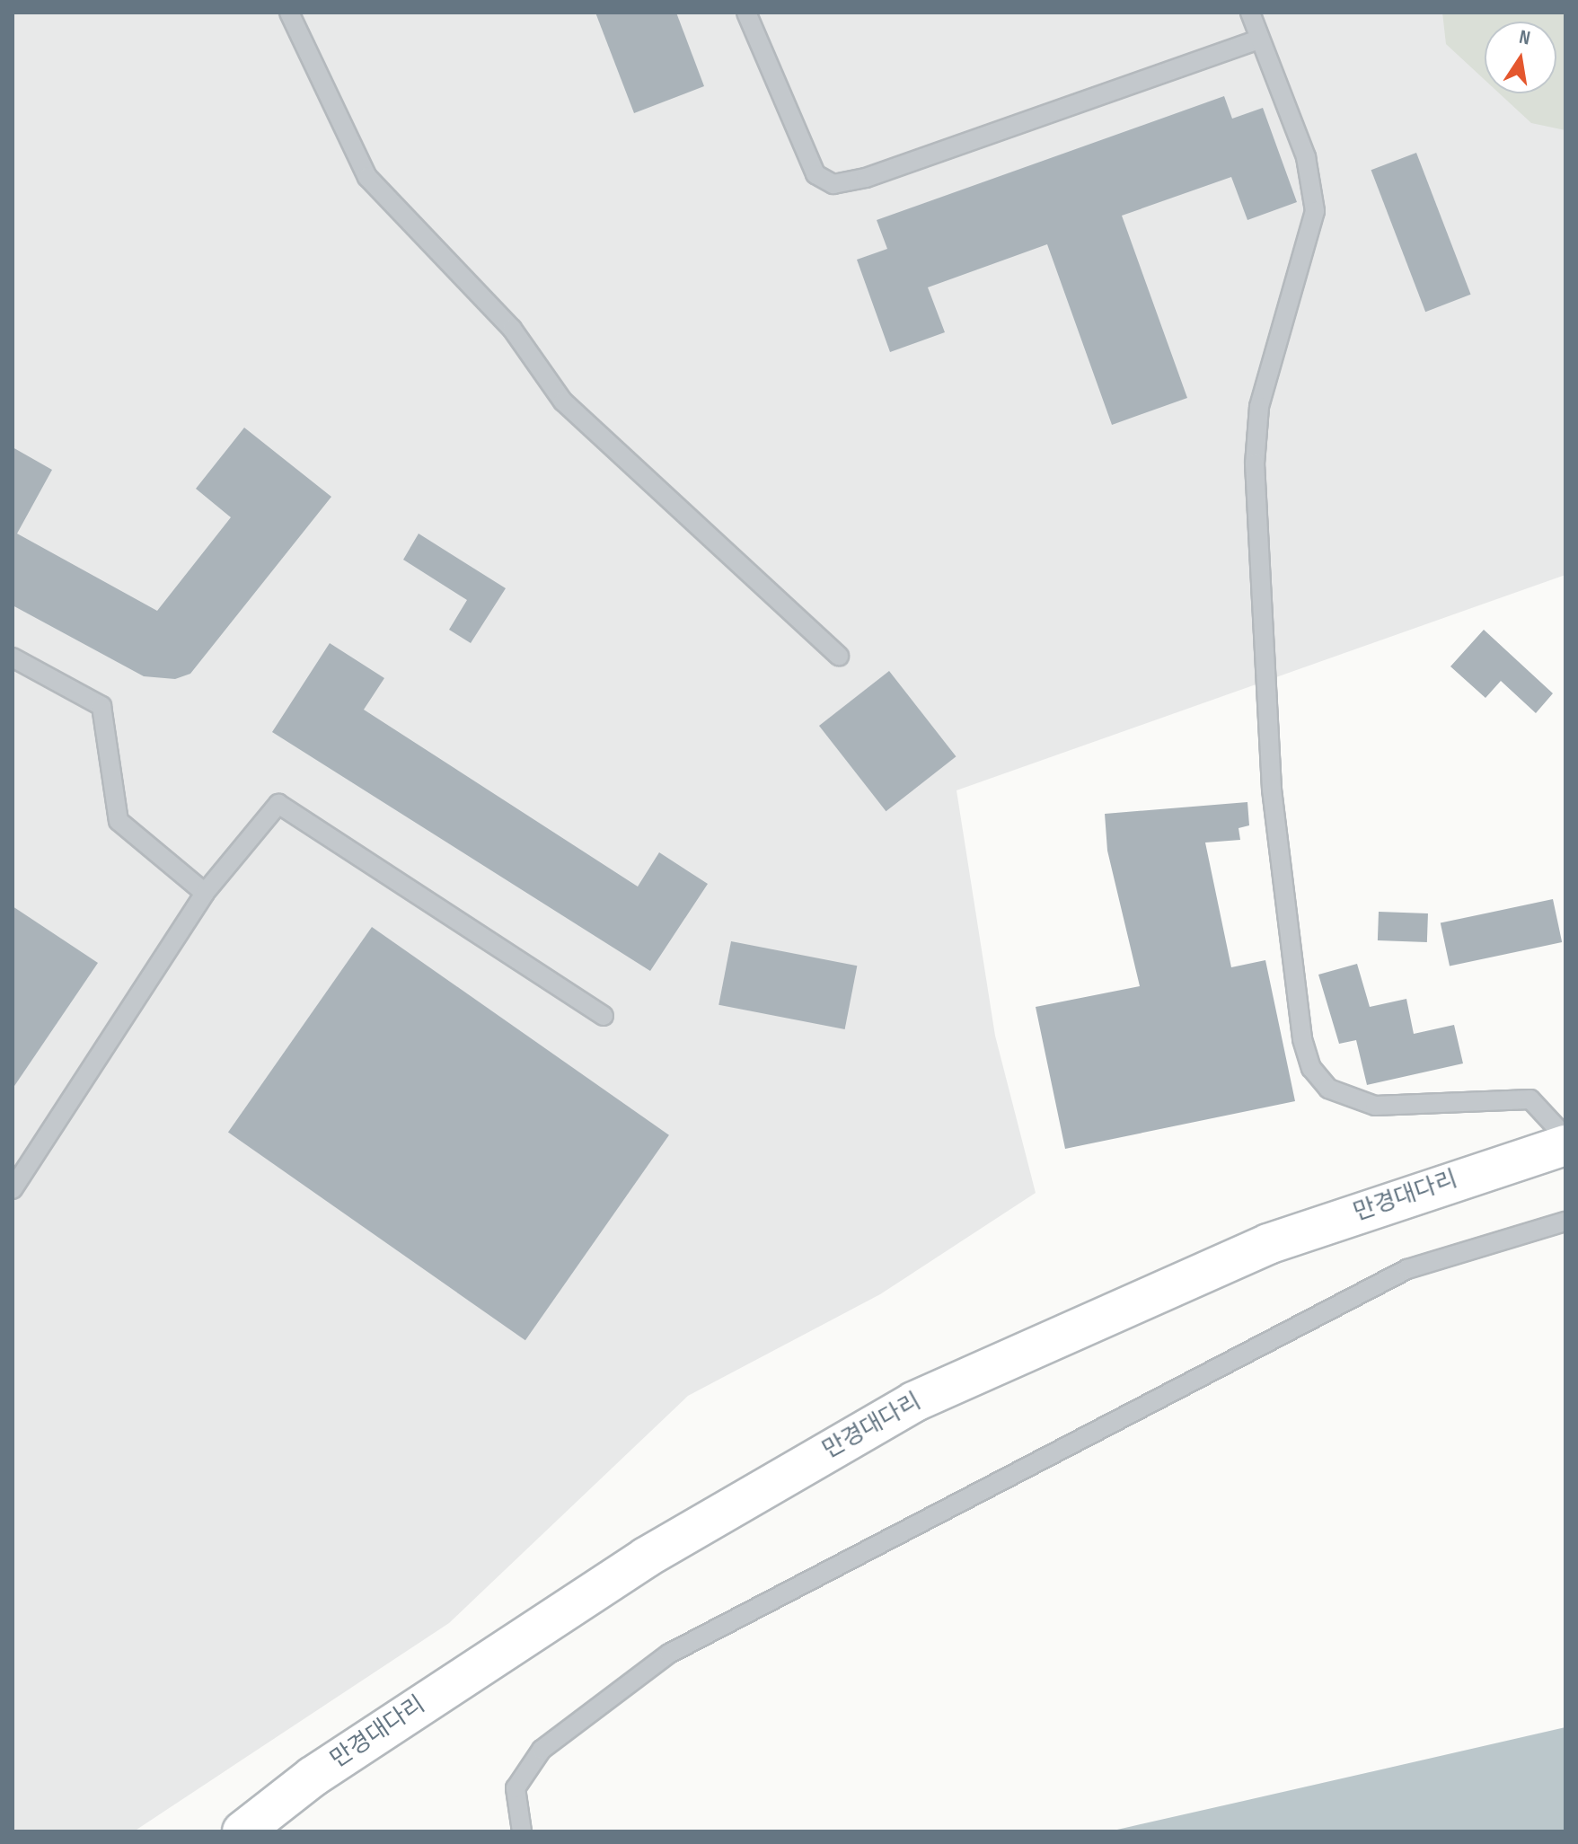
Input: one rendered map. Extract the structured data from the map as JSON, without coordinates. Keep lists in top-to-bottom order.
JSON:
{
  "streets": {
    "highway": ["만경대다리"]
  },
  "north": "top"
}
